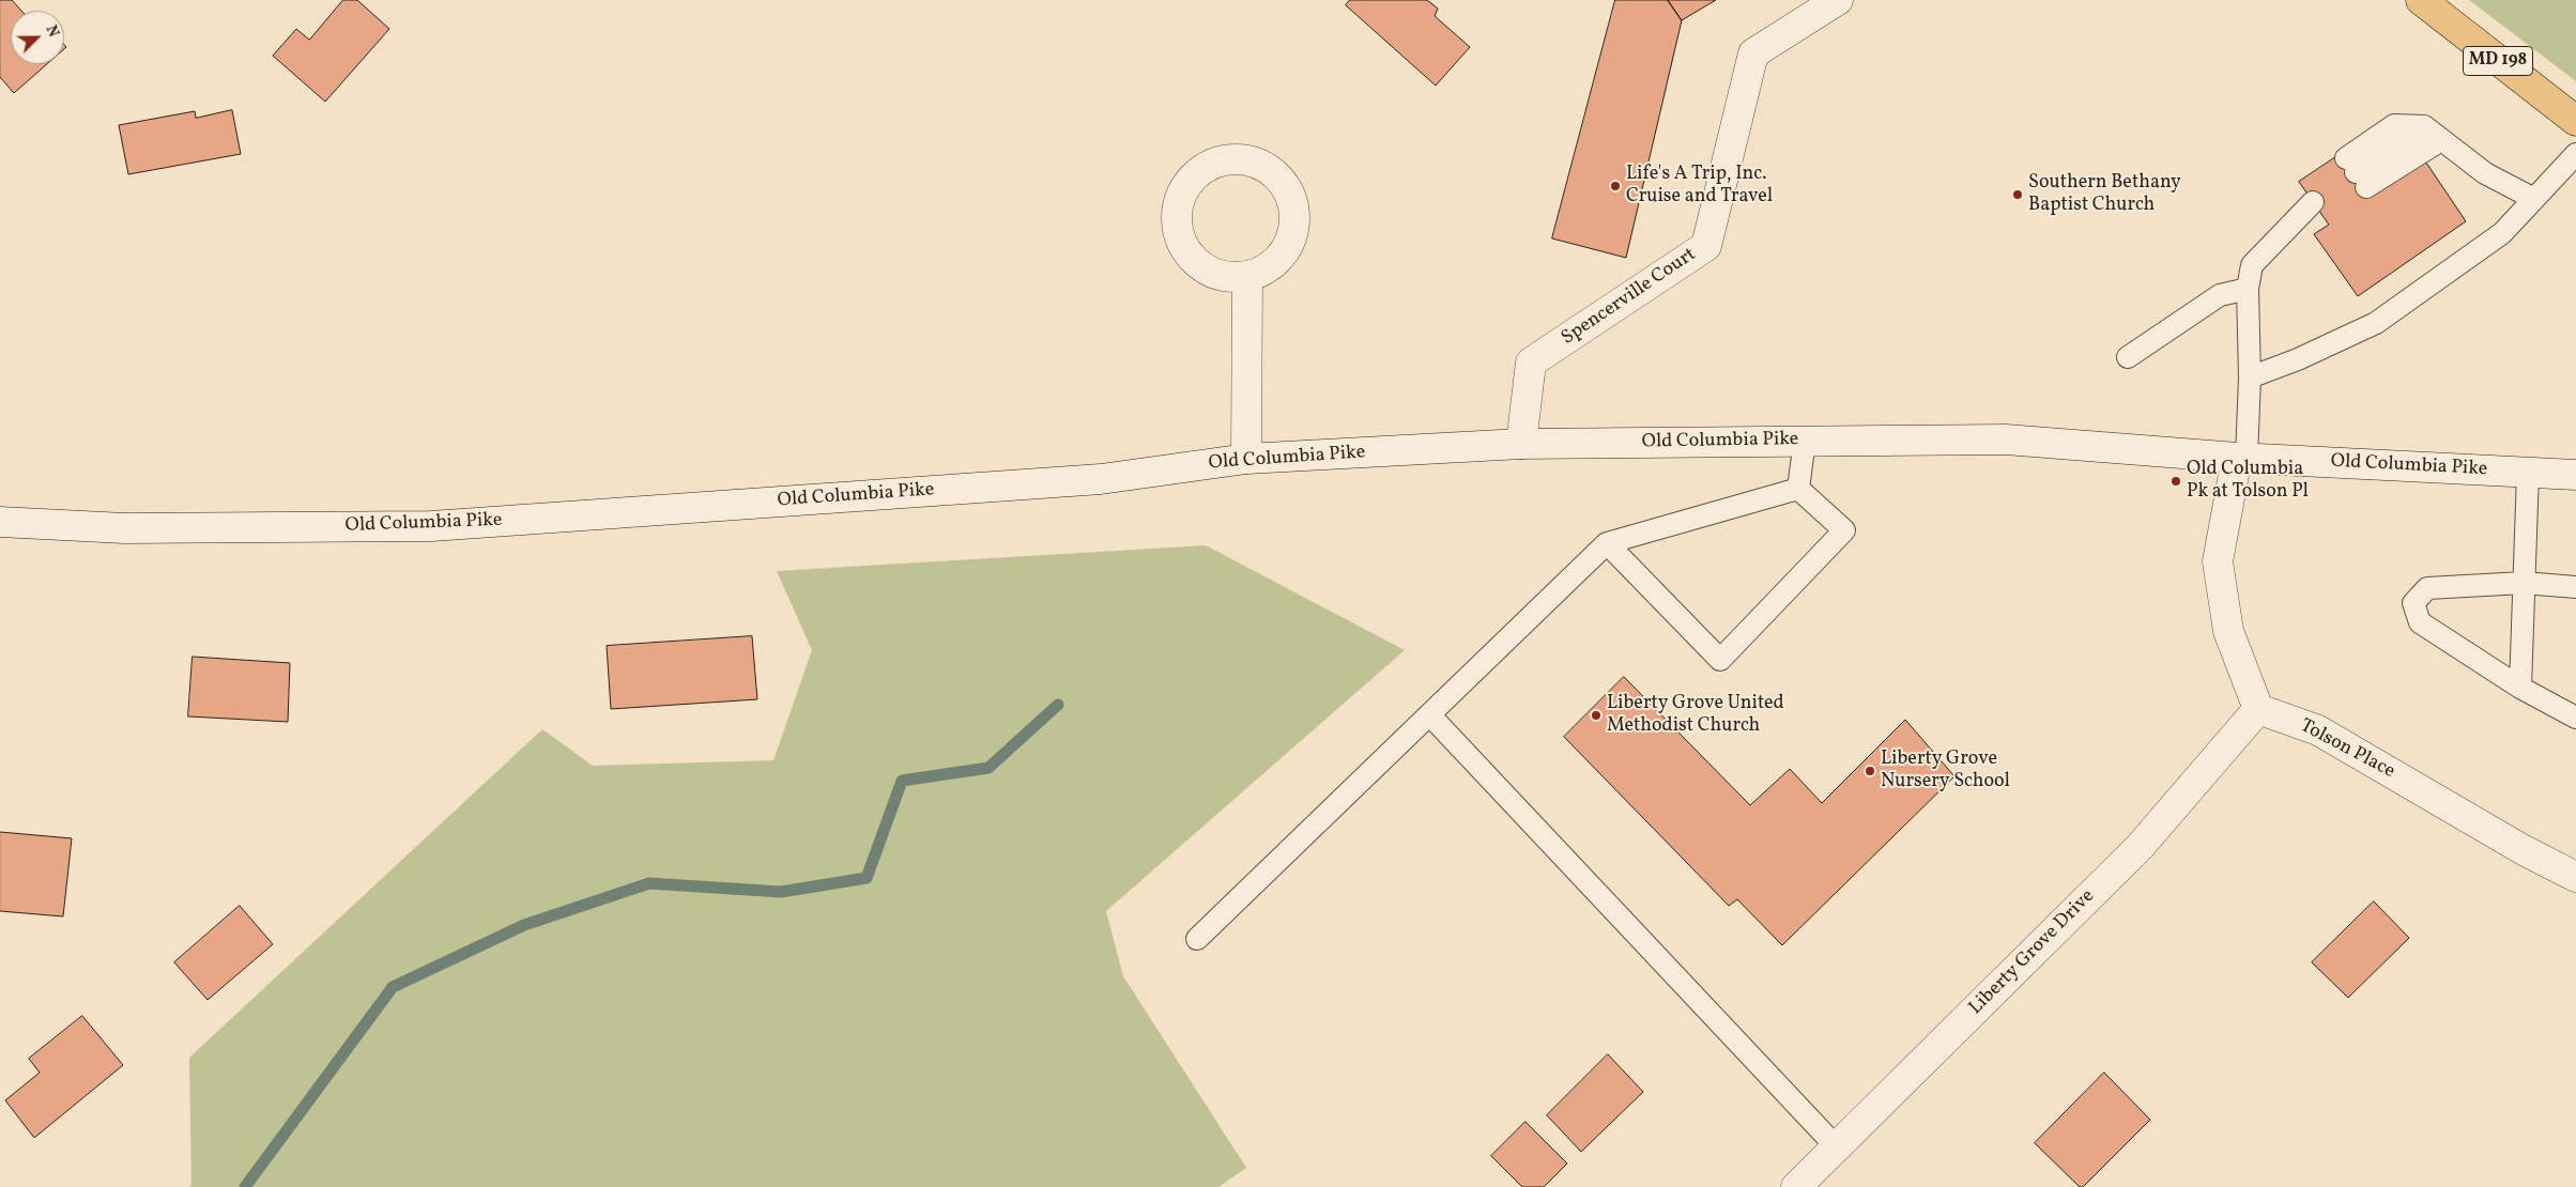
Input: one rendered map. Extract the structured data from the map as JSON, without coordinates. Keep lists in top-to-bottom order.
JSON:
{
  "streets": {
    "main road": [
      "MD 198",
      "Spencerville Court",
      "Old Columbia Pike",
      "Tolson Place",
      "Liberty Grove Drive"
    ]
  },
  "crossings": [
    ["Spencerville Court", "Old Columbia Pike"],
    ["Tolson Place", "Liberty Grove Drive"]
  ],
  "places": [
    "Life's A Trip, Inc. Cruise and Travel",
    "Southern Bethany Baptist Church",
    "Old Columbia Pk at Tolson Pl",
    "Liberty Grove United Methodist Church",
    "Liberty Grove Nursery School"
  ],
  "north": "top right"
}
